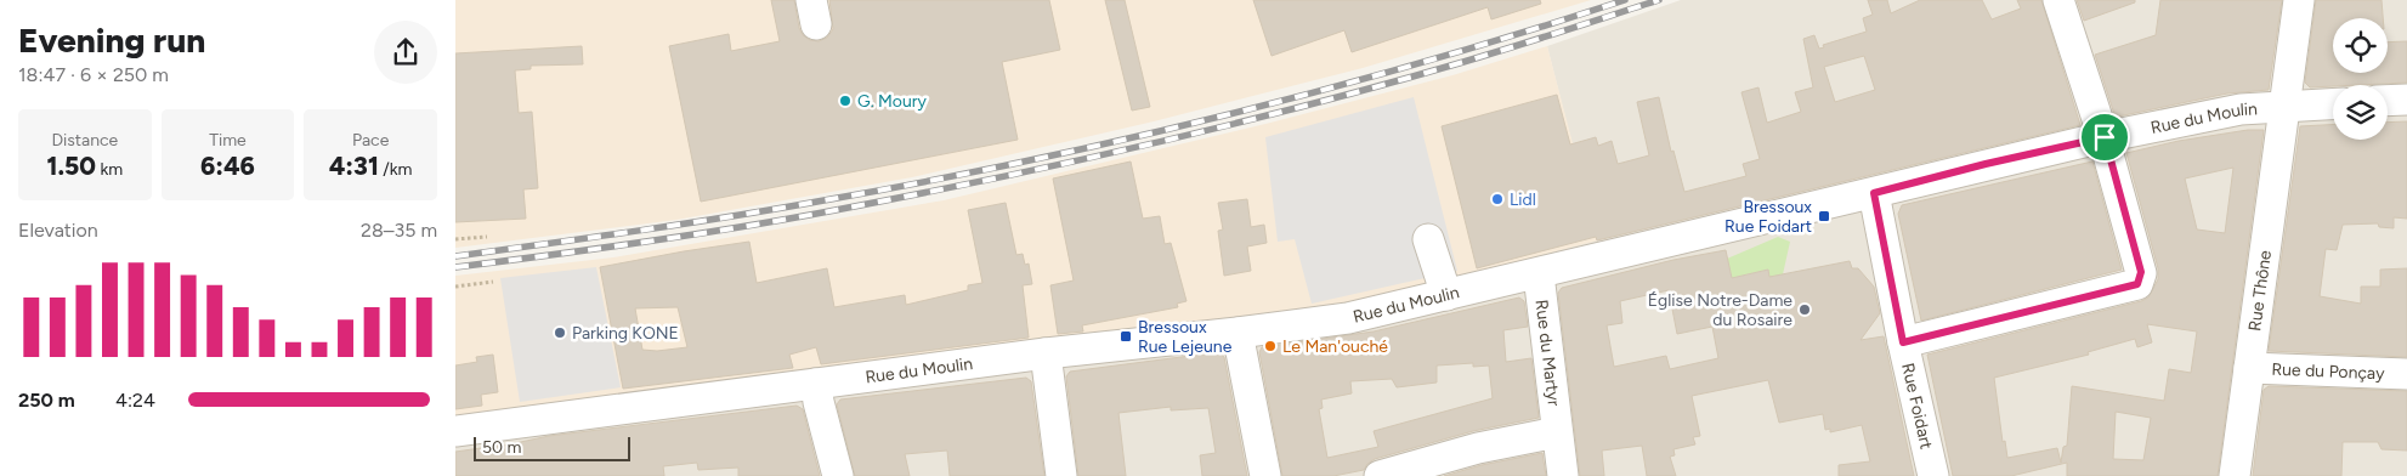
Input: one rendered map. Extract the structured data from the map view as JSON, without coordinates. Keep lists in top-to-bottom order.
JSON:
{
  "streets": {
    "street": [
      "Rue du Moulin",
      "Rue Thône",
      "Rue du Martyr",
      "Rue du Ponçay",
      "Rue Foidart"
    ]
  },
  "crossings": [
    ["Rue du Moulin", "Rue Thône"],
    ["Rue du Moulin", "Rue du Martyr"],
    ["Rue du Moulin", "Rue Foidart"],
    ["Rue Thône", "Rue du Ponçay"]
  ],
  "places": {
    "other": [
      "G. Moury",
      "Lidl",
      "Église Notre-Dame du Rosaire",
      "Parking KONE",
      "Le Man'ouché"
    ],
    "transit": ["Bressoux Rue Foidart", "Bressoux Rue Lejeune"]
  },
  "scale_bar": "50 m",
  "page": {
    "heading": ["Evening run", "18:47 · 6 × 250 m"],
    "stats": [
      ["Distance", "1.50 km"],
      ["Time", "6:46"],
      ["Pace", "4:31 /km"]
    ],
    "chart": ["Elevation", "28–35 m"],
    "list": [
      {
        "name": "250 m",
        "note": "4:24"
      }
    ],
    "scale": "50 m"
  }
}
